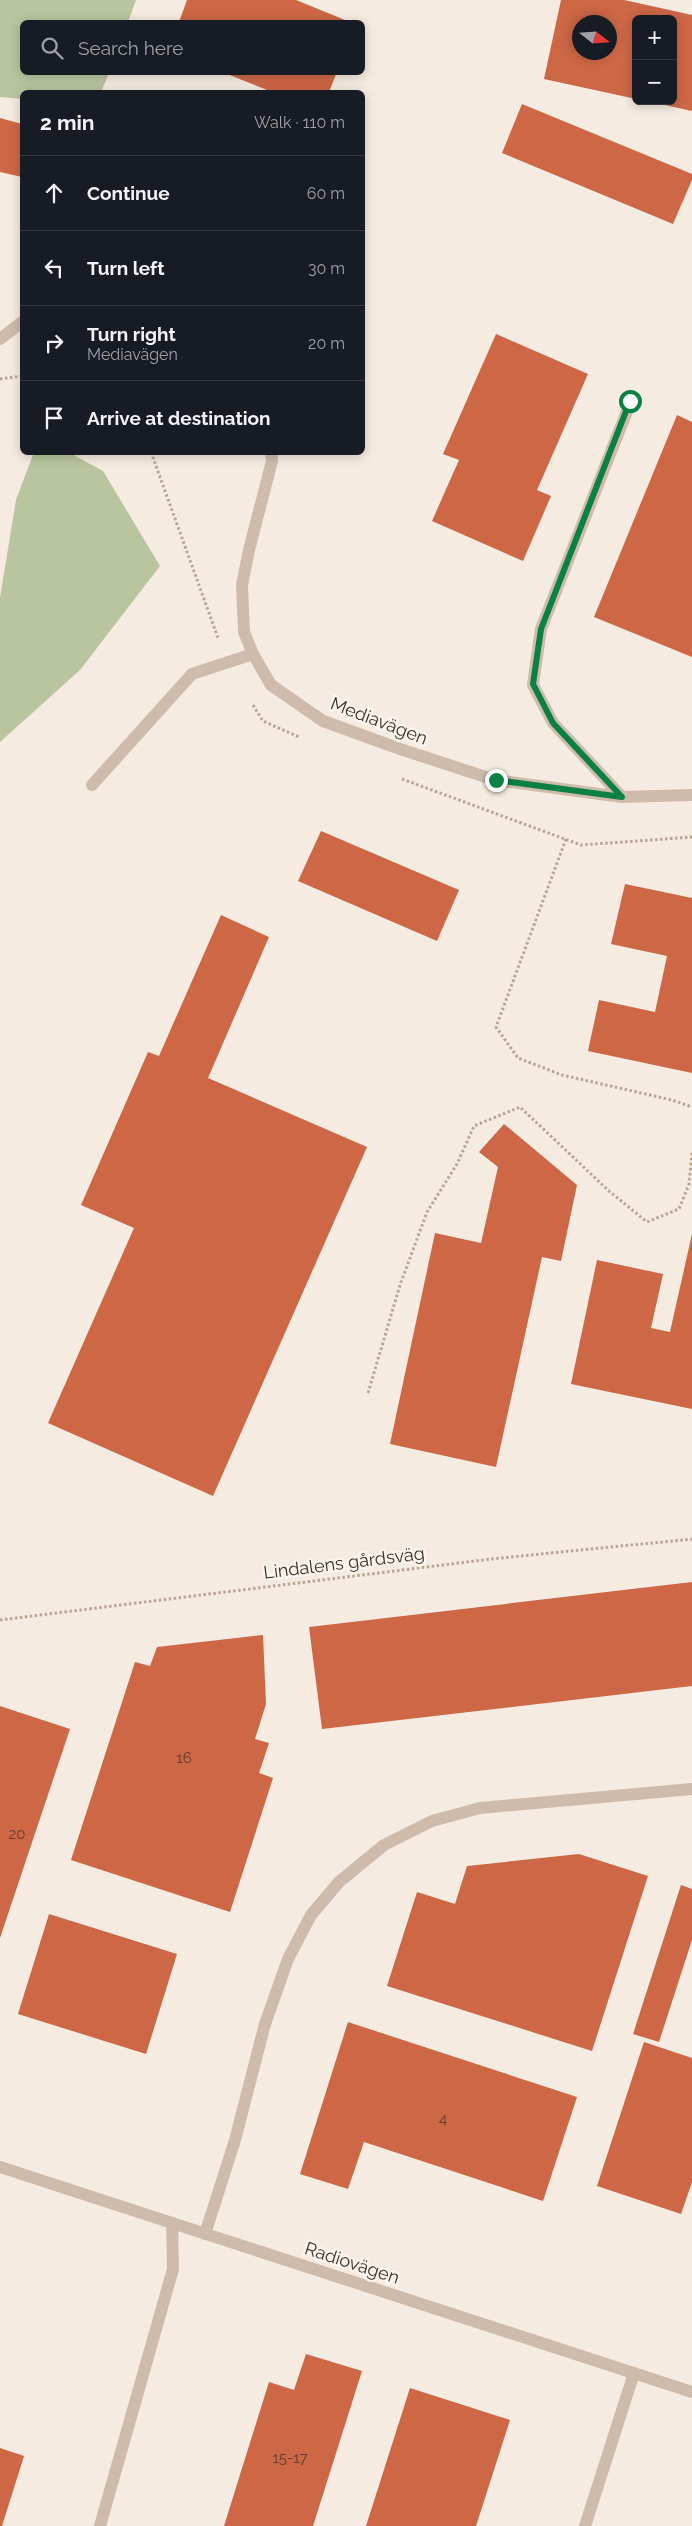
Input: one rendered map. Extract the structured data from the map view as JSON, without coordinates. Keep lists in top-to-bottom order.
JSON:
{
  "streets": {
    "street": ["Mediavägen", "Radiovägen"],
    "path": ["Lindalens gårdsväg"]
  },
  "house_numbers": [
    "16",
    "20",
    "4",
    "15-17"
  ],
  "north": "right",
  "page": {
    "map_buttons": ["+", "−"],
    "search": "Search here",
    "heading": ["2 min", "Walk · 110 m"],
    "list": [
      ["Continue", "60 m"],
      ["Turn left", "30 m"],
      ["Turn right", "Mediavägen", "20 m"],
      "Arrive at destination"
    ]
  }
}
